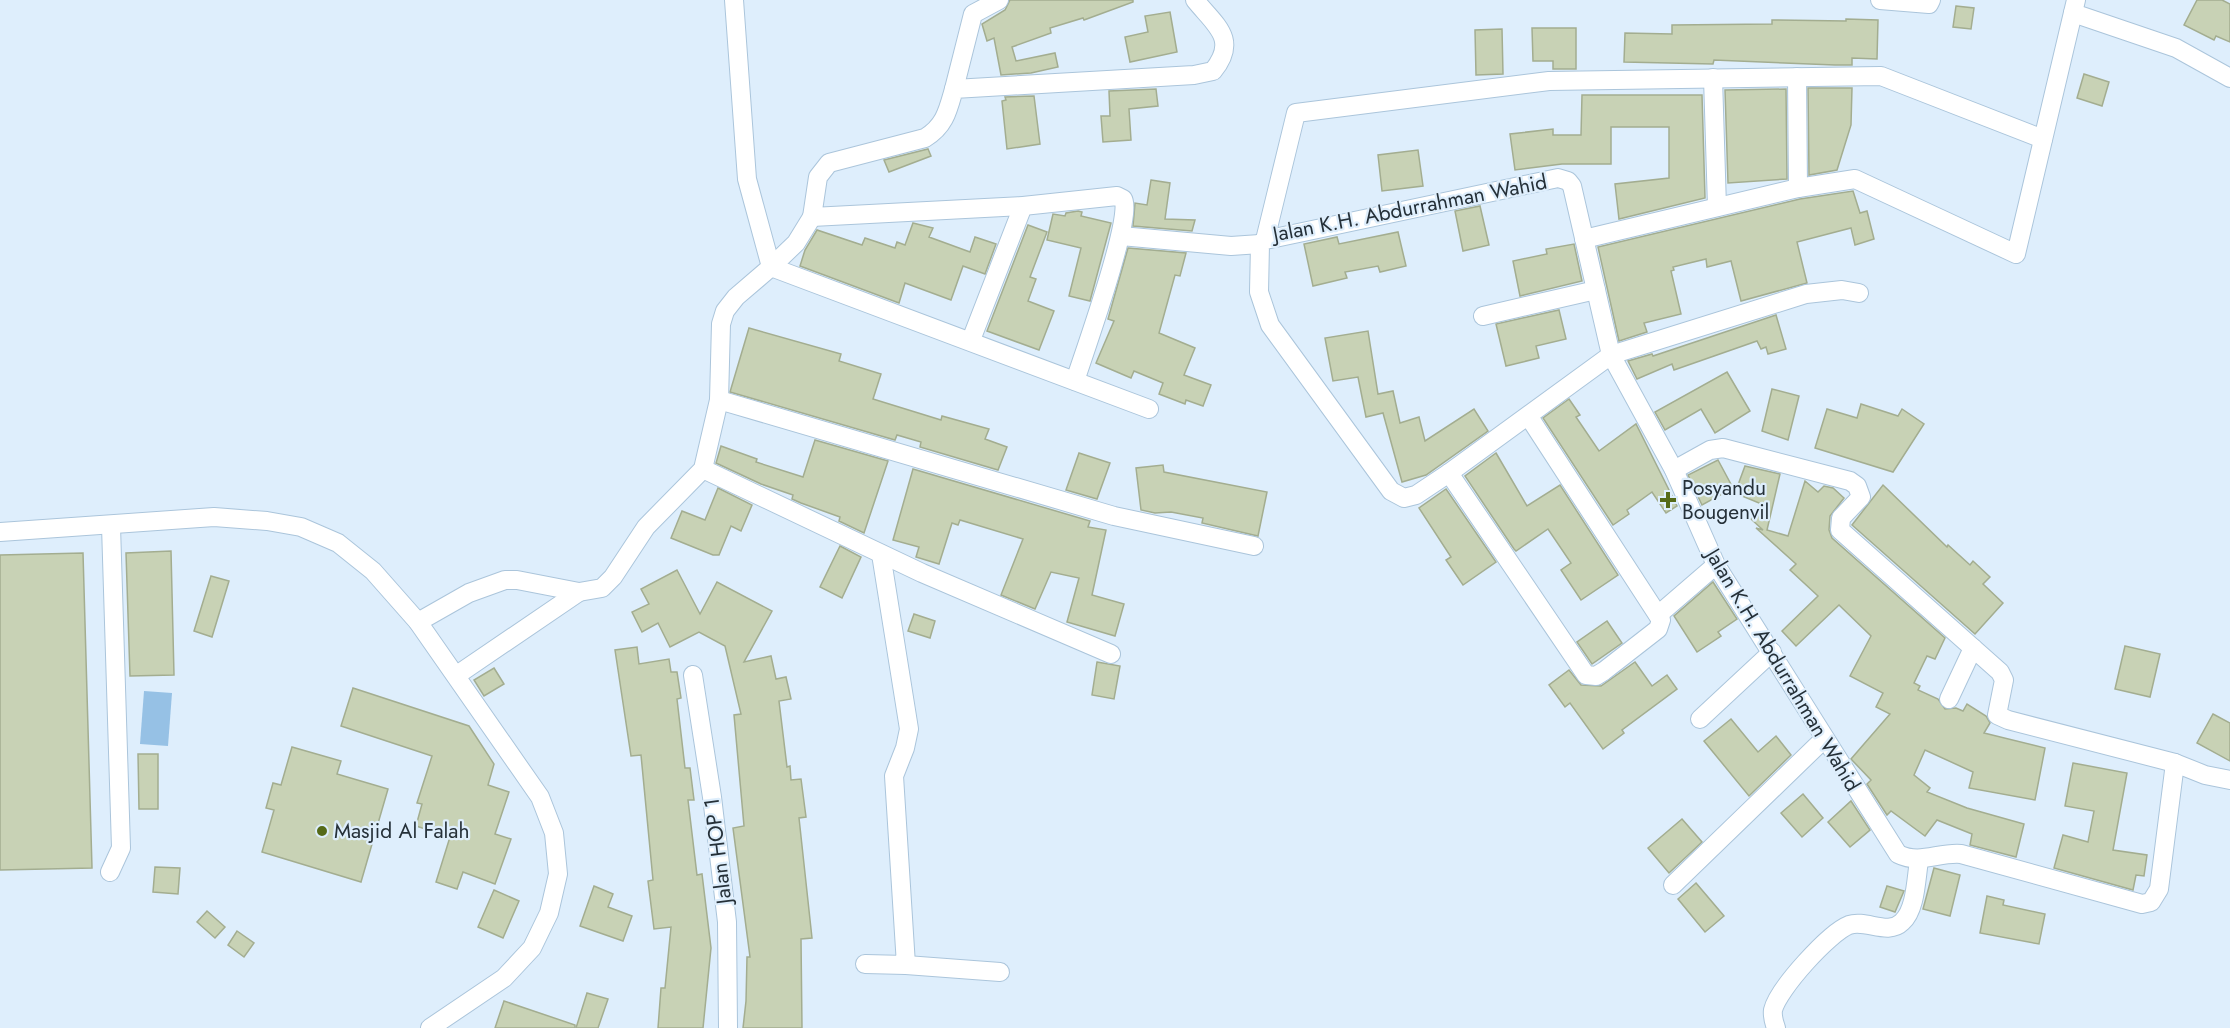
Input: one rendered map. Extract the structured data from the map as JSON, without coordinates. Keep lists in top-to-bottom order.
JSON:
{
  "streets": {
    "street": ["Jalan K.H. Abdurrahman Wahid", "Jalan HOP 1"]
  },
  "places": {
    "health": ["Posyandu Bougenvil"],
    "other": ["Masjid Al Falah"]
  }
}
